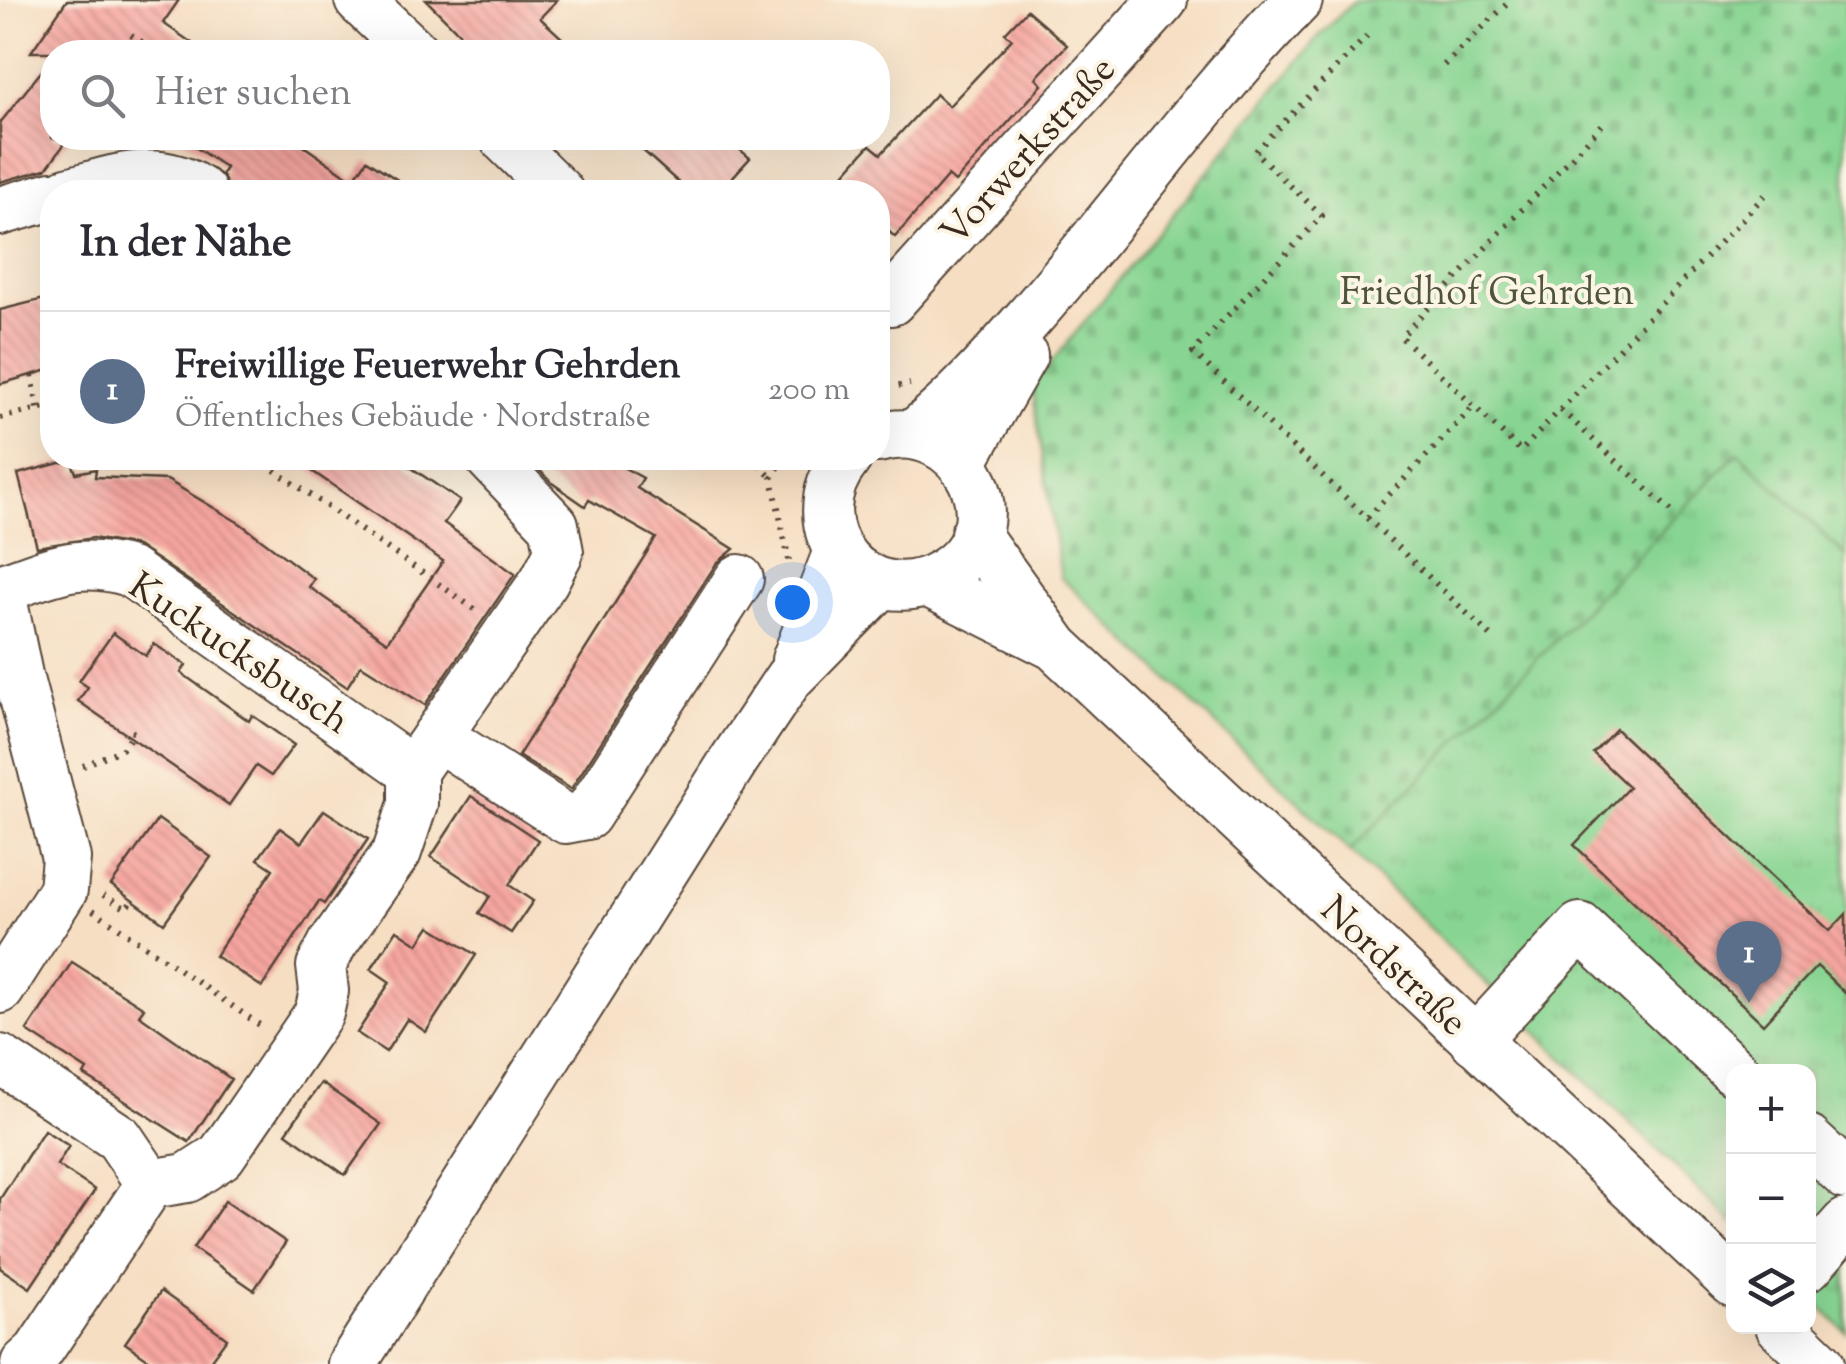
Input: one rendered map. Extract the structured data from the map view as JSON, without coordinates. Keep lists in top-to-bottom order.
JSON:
{
  "streets": {
    "street": ["Vorwerkstraße", "Kuckucksbusch", "Nordstraße"]
  },
  "parks": ["Friedhof Gehrden"],
  "page": {
    "search": "Hier suchen",
    "heading": "In der Nähe",
    "list": [
      {
        "mark": "1",
        "name": "Freiwillige Feuerwehr Gehrden",
        "note": "Öffentliches Gebäude · Nordstraße",
        "value": "200 m"
      }
    ],
    "pins": "1",
    "map_buttons": ["+", "−"]
  }
}
